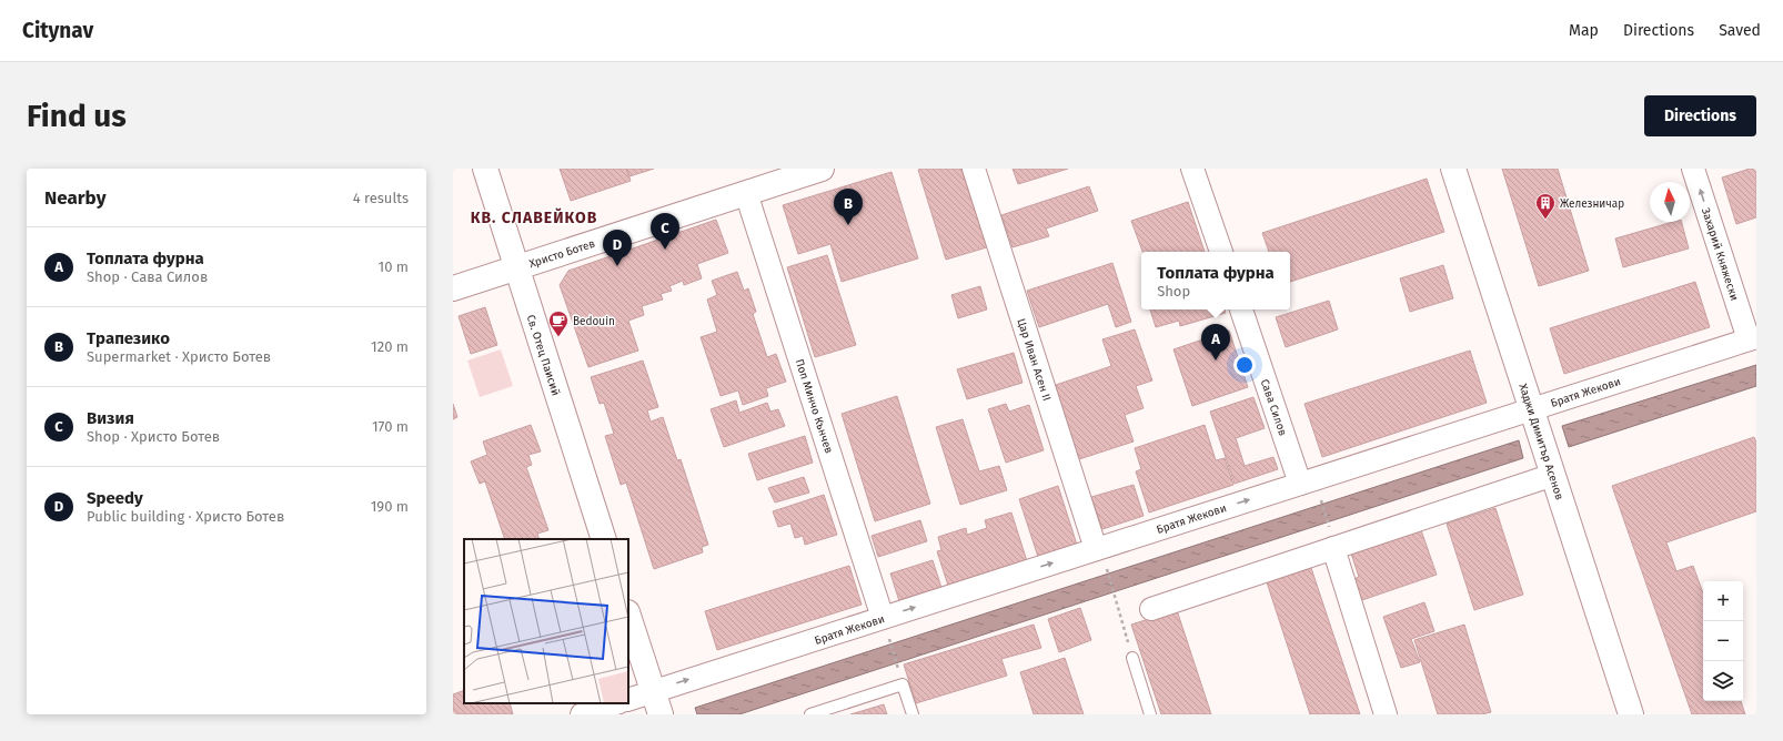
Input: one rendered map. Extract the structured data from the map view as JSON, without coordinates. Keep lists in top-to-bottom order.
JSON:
{
  "streets": {
    "street": [
      "Христо Ботев",
      "Захарий Княжески",
      "Св. Отец Паисий",
      "Цар Иван Асен II",
      "Братя Жекови",
      "Поп Минчо Кънчев",
      "Сава Силов",
      "Хаджи Димитър Асенов"
    ]
  },
  "crossings": [
    ["Христо Ботев", "Св. Отец Паисий"],
    ["Христо Ботев", "Поп Минчо Кънчев"],
    ["Захарий Княжески", "Братя Жекови"],
    ["Цар Иван Асен II", "Братя Жекови"],
    ["Братя Жекови", "Поп Минчо Кънчев"],
    ["Братя Жекови", "Сава Силов"],
    ["Братя Жекови", "Хаджи Димитър Асенов"]
  ],
  "one_way": ["Захарий Княжески", "Братя Жекови"],
  "districts": ["КВ. СЛАВЕЙКОВ"],
  "places": {
    "building": ["Железничар"],
    "cafe": ["Bedouin"]
  },
  "north": "top",
  "page": {
    "header": "Citynav",
    "nav": ["Map", "Directions", "Saved"],
    "buttons": "Directions",
    "title": "Find us",
    "heading": ["Nearby", "4 results"],
    "pins": [
      "B",
      "C",
      "D",
      "A"
    ],
    "list": [
      {
        "mark": "A",
        "name": "Топлата фурна",
        "note": "Shop · Сава Силов",
        "value": "10 m"
      },
      {
        "mark": "B",
        "name": "Трапезико",
        "note": "Supermarket · Христо Ботев",
        "value": "120 m"
      },
      {
        "mark": "C",
        "name": "Визия",
        "note": "Shop · Христо Ботев",
        "value": "170 m"
      },
      {
        "mark": "D",
        "name": "Speedy",
        "note": "Public building · Христо Ботев",
        "value": "190 m"
      }
    ],
    "popup": ["Топлата фурна", "Shop"],
    "map_buttons": ["+", "−"]
  }
}
